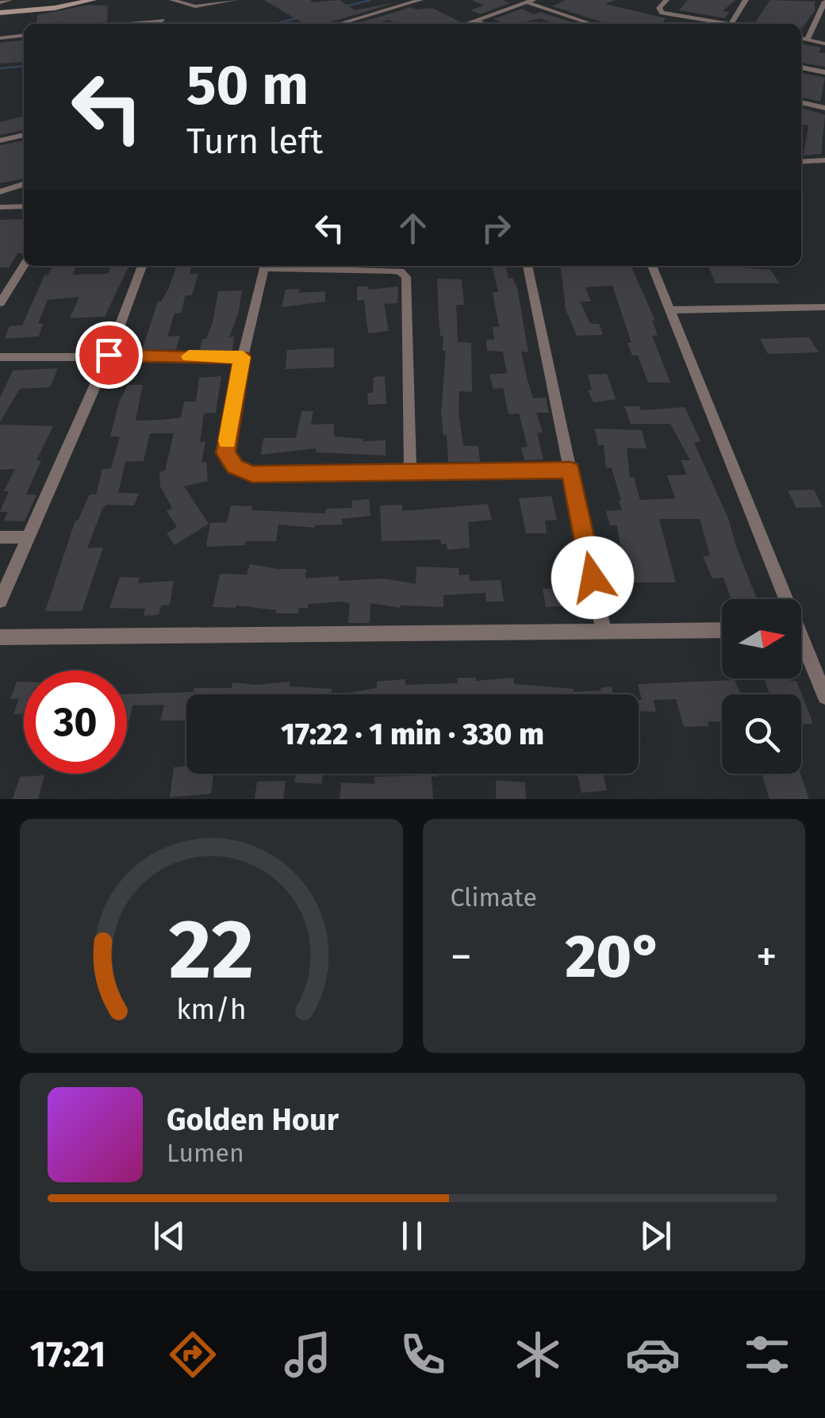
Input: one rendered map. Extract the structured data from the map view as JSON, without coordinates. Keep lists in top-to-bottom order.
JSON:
{
  "north": "right",
  "page": {
    "turn": ["50 m", "Turn left"],
    "limit": "30",
    "trip": "17:22 · 1 min · 330 m",
    "tile": "Climate",
    "heat": ["−", "20°", "+"],
    "song": ["Golden Hour", "Lumen"],
    "tabs": "17:21",
    "gauge": ["22", "km/h"]
  }
}
